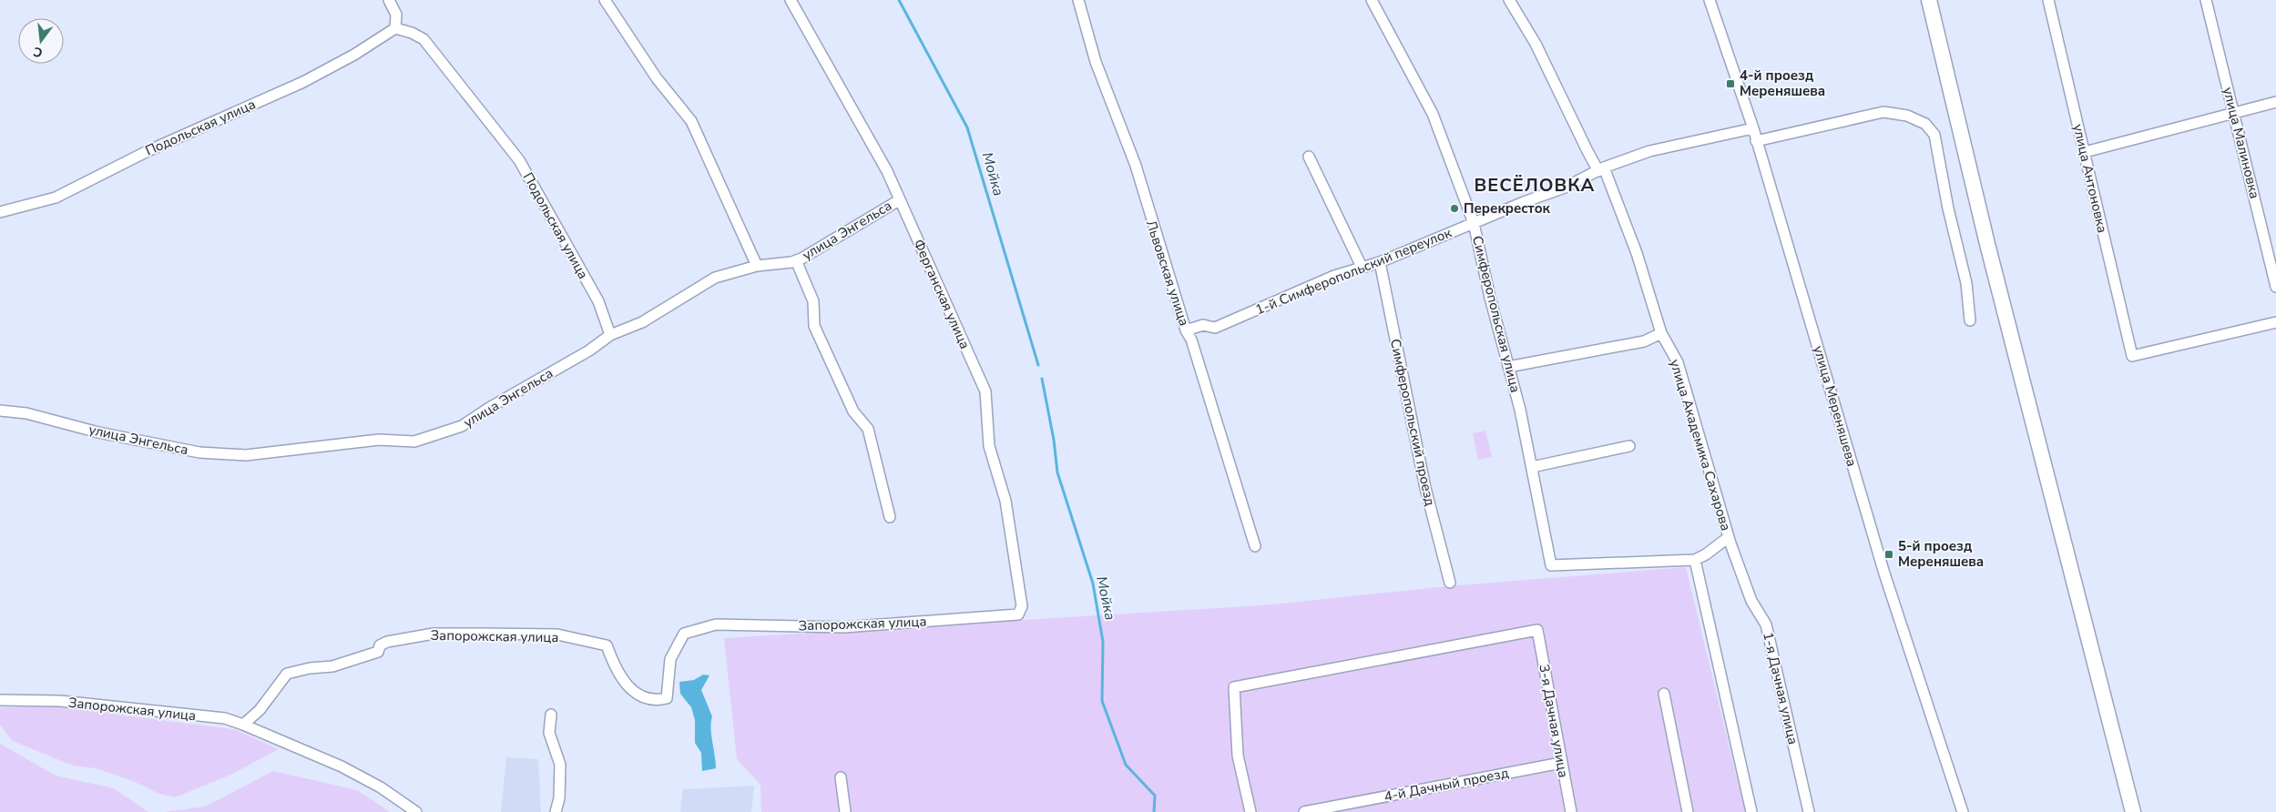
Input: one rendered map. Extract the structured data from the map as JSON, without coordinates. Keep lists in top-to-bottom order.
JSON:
{
  "streets": {
    "street": [
      "Подольская улица",
      "улица Малиновка",
      "улица Антоновка",
      "улица Энгельса",
      "1-й Симферопольский переулок",
      "Львовская улица",
      "Ферганская улица",
      "Симферопольская улица",
      "улица Мереняшева",
      "Симферопольский проезд",
      "улица Академика Сахарова",
      "Запорожская улица",
      "1-я Дачная улица",
      "3-я Дачная улица",
      "4-й Дачный проезд"
    ]
  },
  "crossings": [
    ["Подольская улица", "улица Энгельса"],
    ["улица Энгельса", "Ферганская улица"],
    ["1-й Симферопольский переулок", "Львовская улица"],
    ["1-й Симферопольский переулок", "Симферопольская улица"],
    ["1-й Симферопольский переулок", "улица Мереняшева"],
    ["1-й Симферопольский переулок", "Симферопольский проезд"],
    ["1-й Симферопольский переулок", "улица Академика Сахарова"],
    ["Ферганская улица", "Запорожская улица"],
    ["улица Академика Сахарова", "1-я Дачная улица"],
    ["3-я Дачная улица", "4-й Дачный проезд"]
  ],
  "districts": ["ВЕСЁЛОВКА"],
  "water": ["Мойка"],
  "places": {
    "transit": ["4-й проезд Мереняшева", "5-й проезд Мереняшева"],
    "other": ["Перекресток"]
  },
  "north": "bottom"
}
